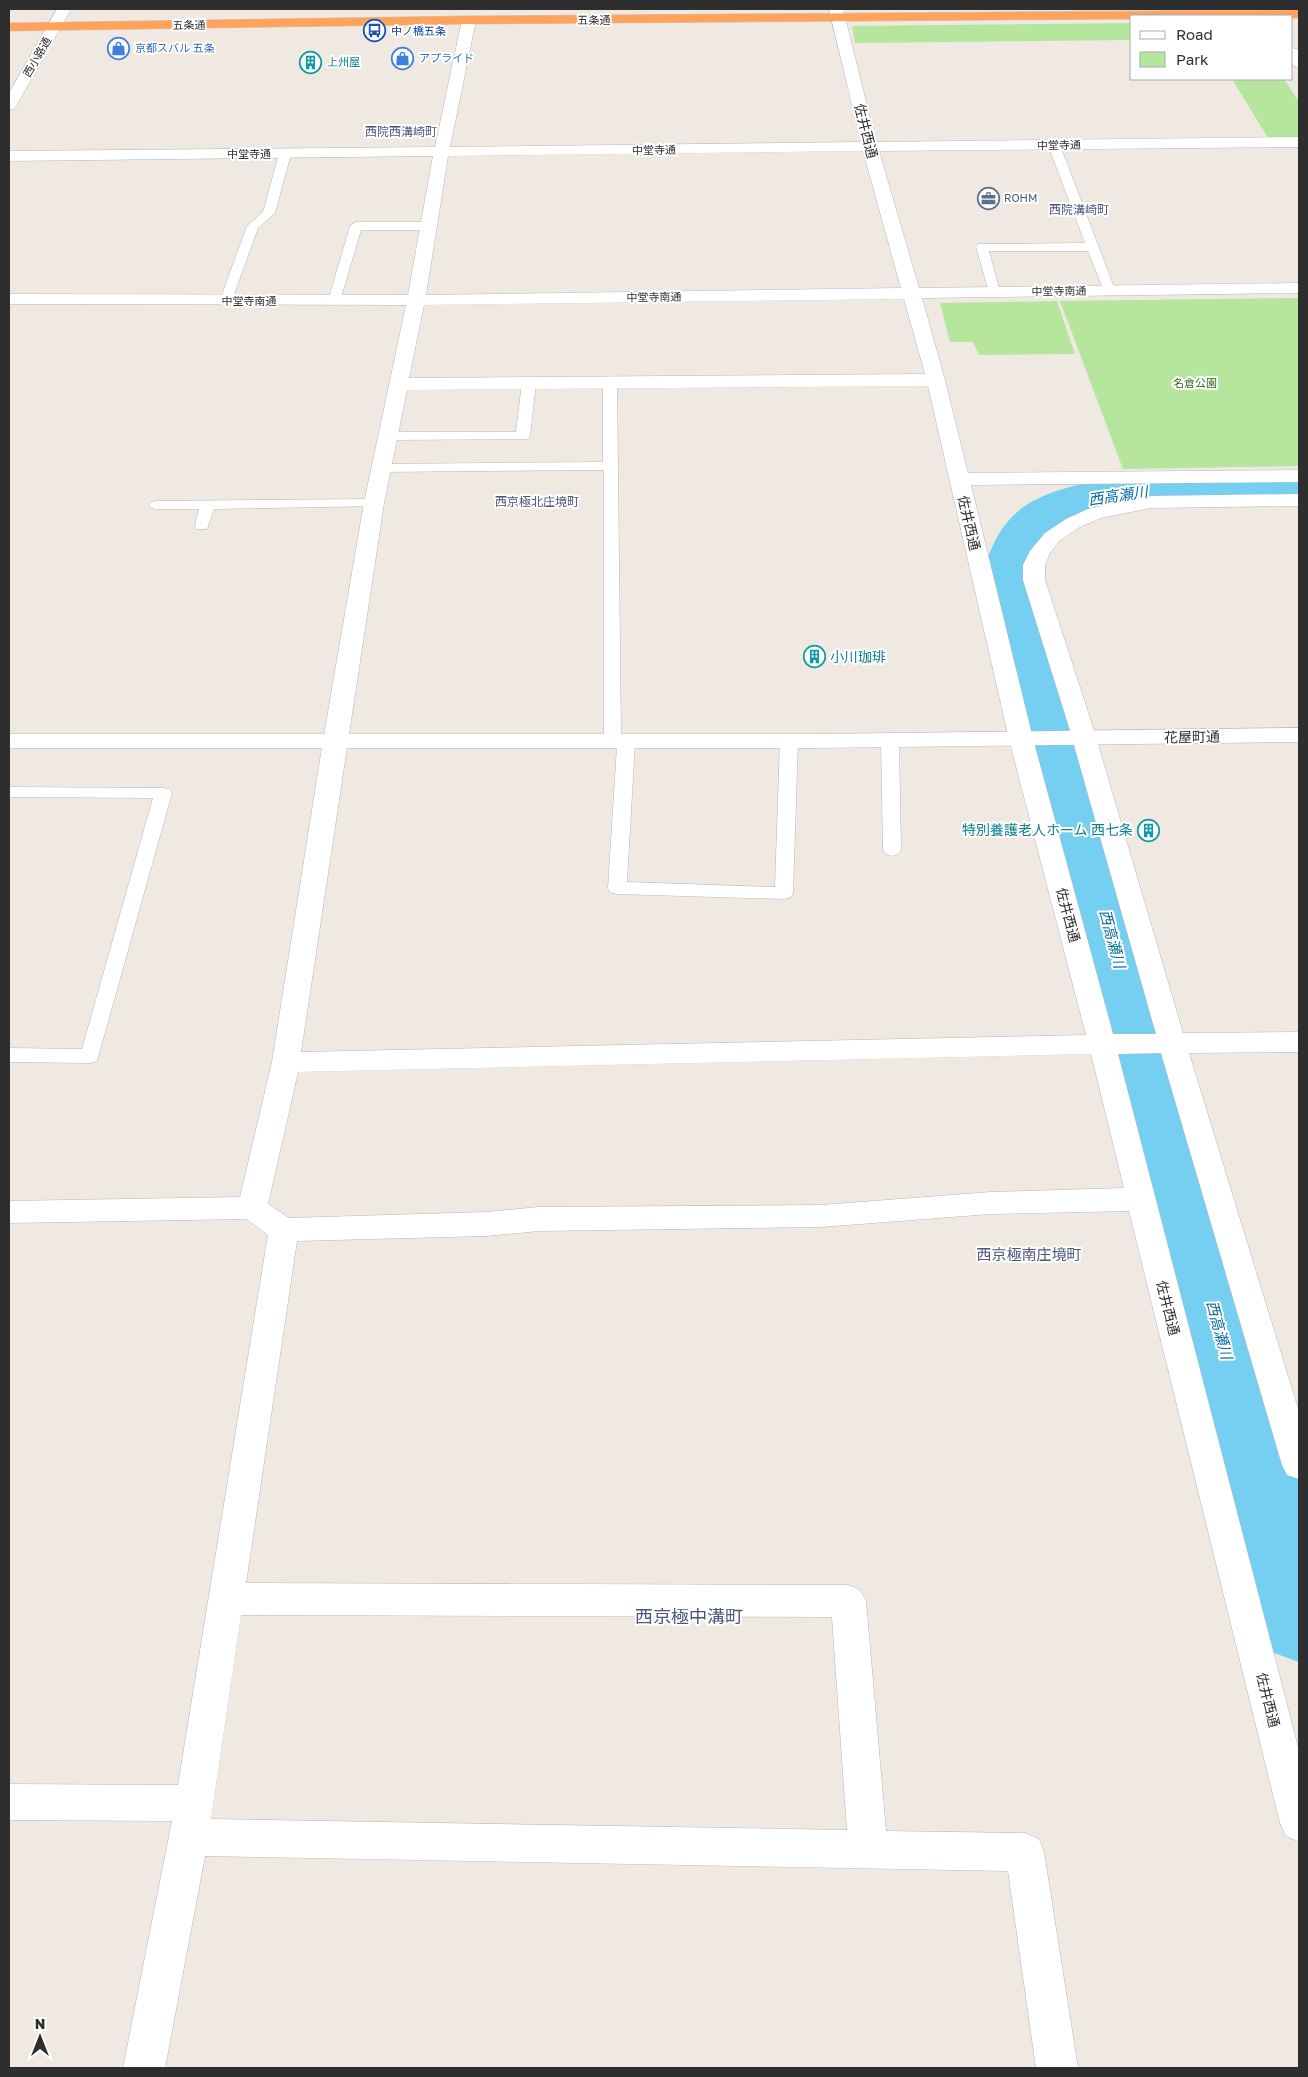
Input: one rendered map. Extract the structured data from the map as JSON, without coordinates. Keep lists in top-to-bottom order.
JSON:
{
  "streets": {
    "highway": ["五条通"],
    "street": [
      "西小路通",
      "佐井西通",
      "中堂寺通",
      "中堂寺南通",
      "花屋町通"
    ]
  },
  "crossings": [
    ["五条通", "西小路通"],
    ["五条通", "佐井西通"],
    ["佐井西通", "中堂寺通"],
    ["佐井西通", "中堂寺南通"],
    ["佐井西通", "花屋町通"]
  ],
  "districts": [
    "西院西溝崎町",
    "西院溝崎町",
    "西京極北庄境町",
    "西京極南庄境町",
    "西京極中溝町"
  ],
  "water": ["西高瀬川"],
  "parks": ["名倉公園"],
  "places": {
    "bus stop": ["中ノ橋五条"],
    "shop": ["京都スバル 五条", "アプライド"],
    "building": ["上州屋", "小川珈琲", "特別養護老人ホーム 西七条"],
    "office": ["ROHM"]
  },
  "legend": ["Road", "Park"],
  "north": "top"
}
